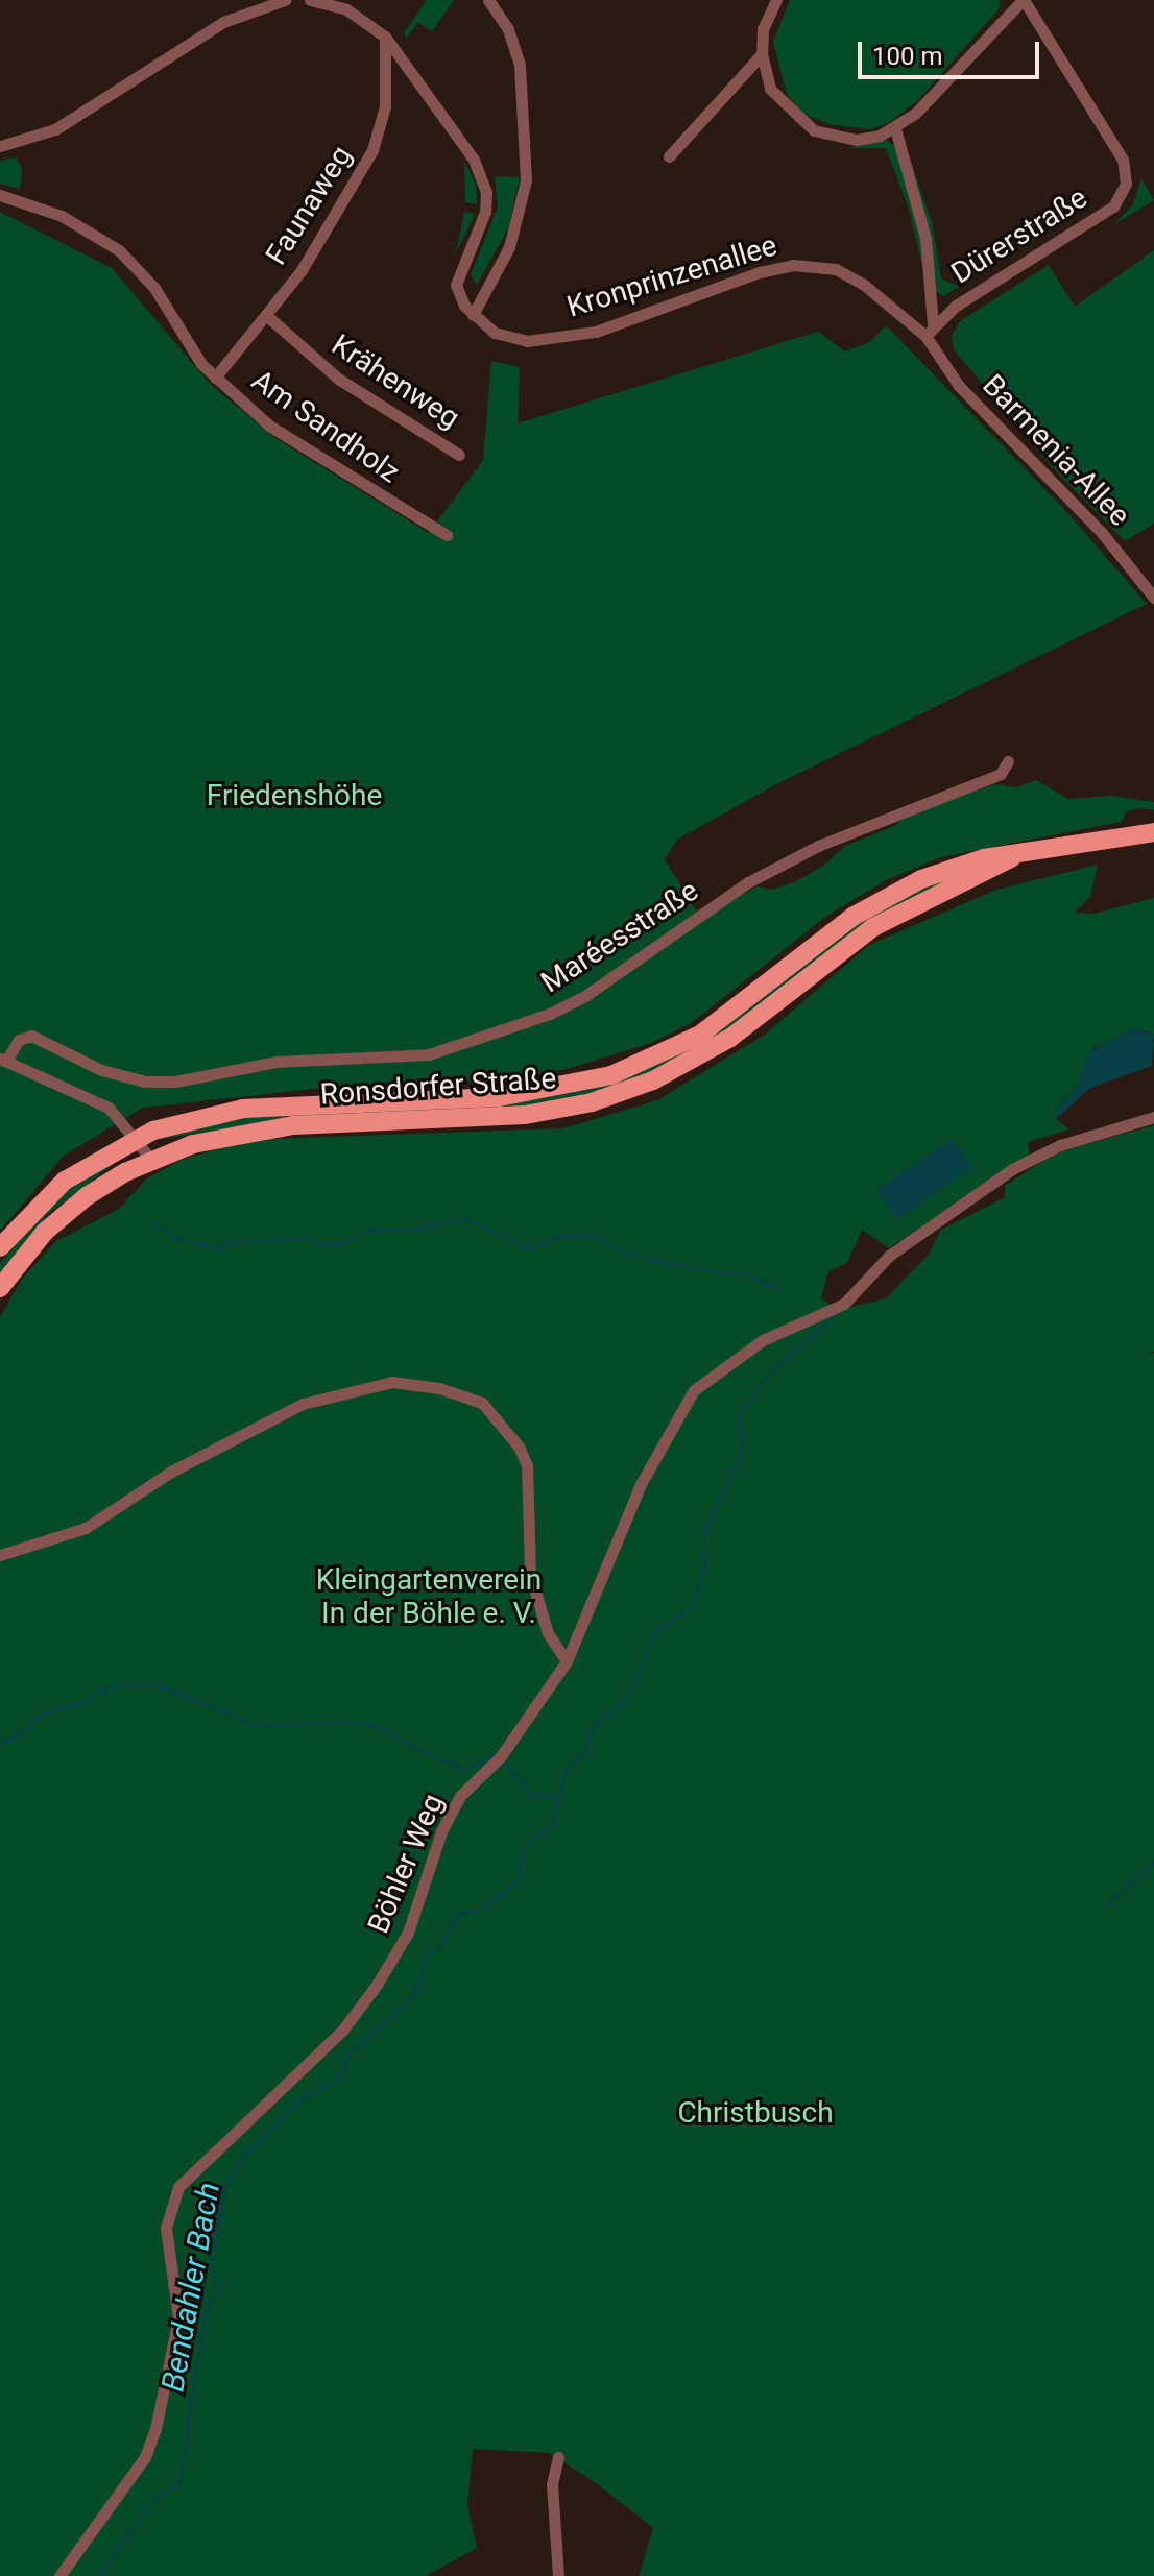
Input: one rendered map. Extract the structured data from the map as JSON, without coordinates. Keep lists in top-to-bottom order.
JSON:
{
  "streets": {
    "main road": ["Ronsdorfer Straße"],
    "street": [
      "Faunaweg",
      "Dürerstraße",
      "Kronprinzenallee",
      "Krähenweg",
      "Am Sandholz",
      "Barmenia-Allee",
      "Maréesstraße",
      "Böhler Weg"
    ]
  },
  "crossings": [
    ["Faunaweg", "Krähenweg"],
    ["Faunaweg", "Am Sandholz"],
    ["Dürerstraße", "Kronprinzenallee"],
    ["Dürerstraße", "Barmenia-Allee"],
    ["Kronprinzenallee", "Barmenia-Allee"]
  ],
  "water": ["Bendahler Bach"],
  "parks": ["Friedenshöhe", "Kleingartenverein In der Böhle e. V.", "Christbusch"],
  "scale_bar": "100 m"
}
